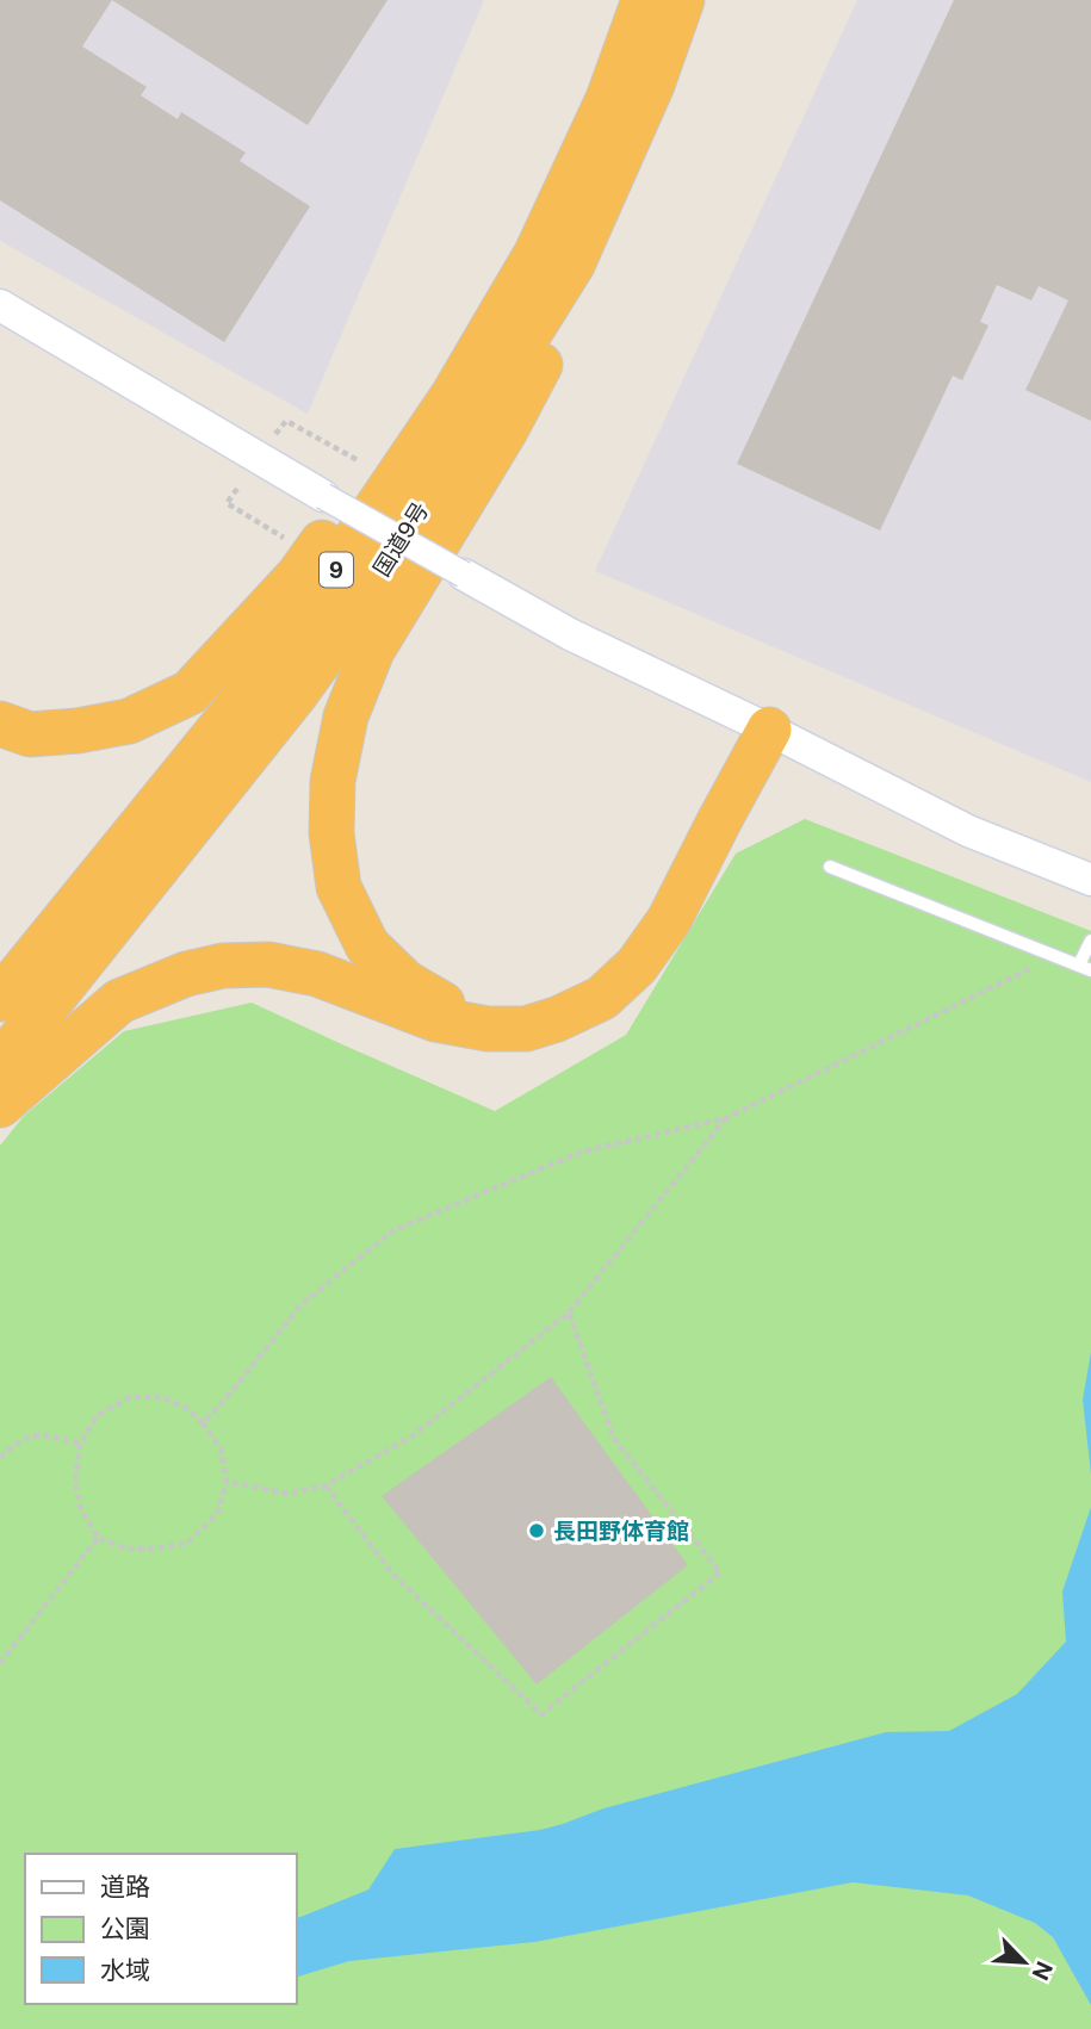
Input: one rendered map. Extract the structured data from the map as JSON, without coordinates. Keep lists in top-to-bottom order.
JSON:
{
  "streets": {
    "highway": ["国道9号", "9"]
  },
  "places": ["長田野体育館"],
  "legend": ["道路", "公園", "水域"],
  "north": "bottom right"
}
